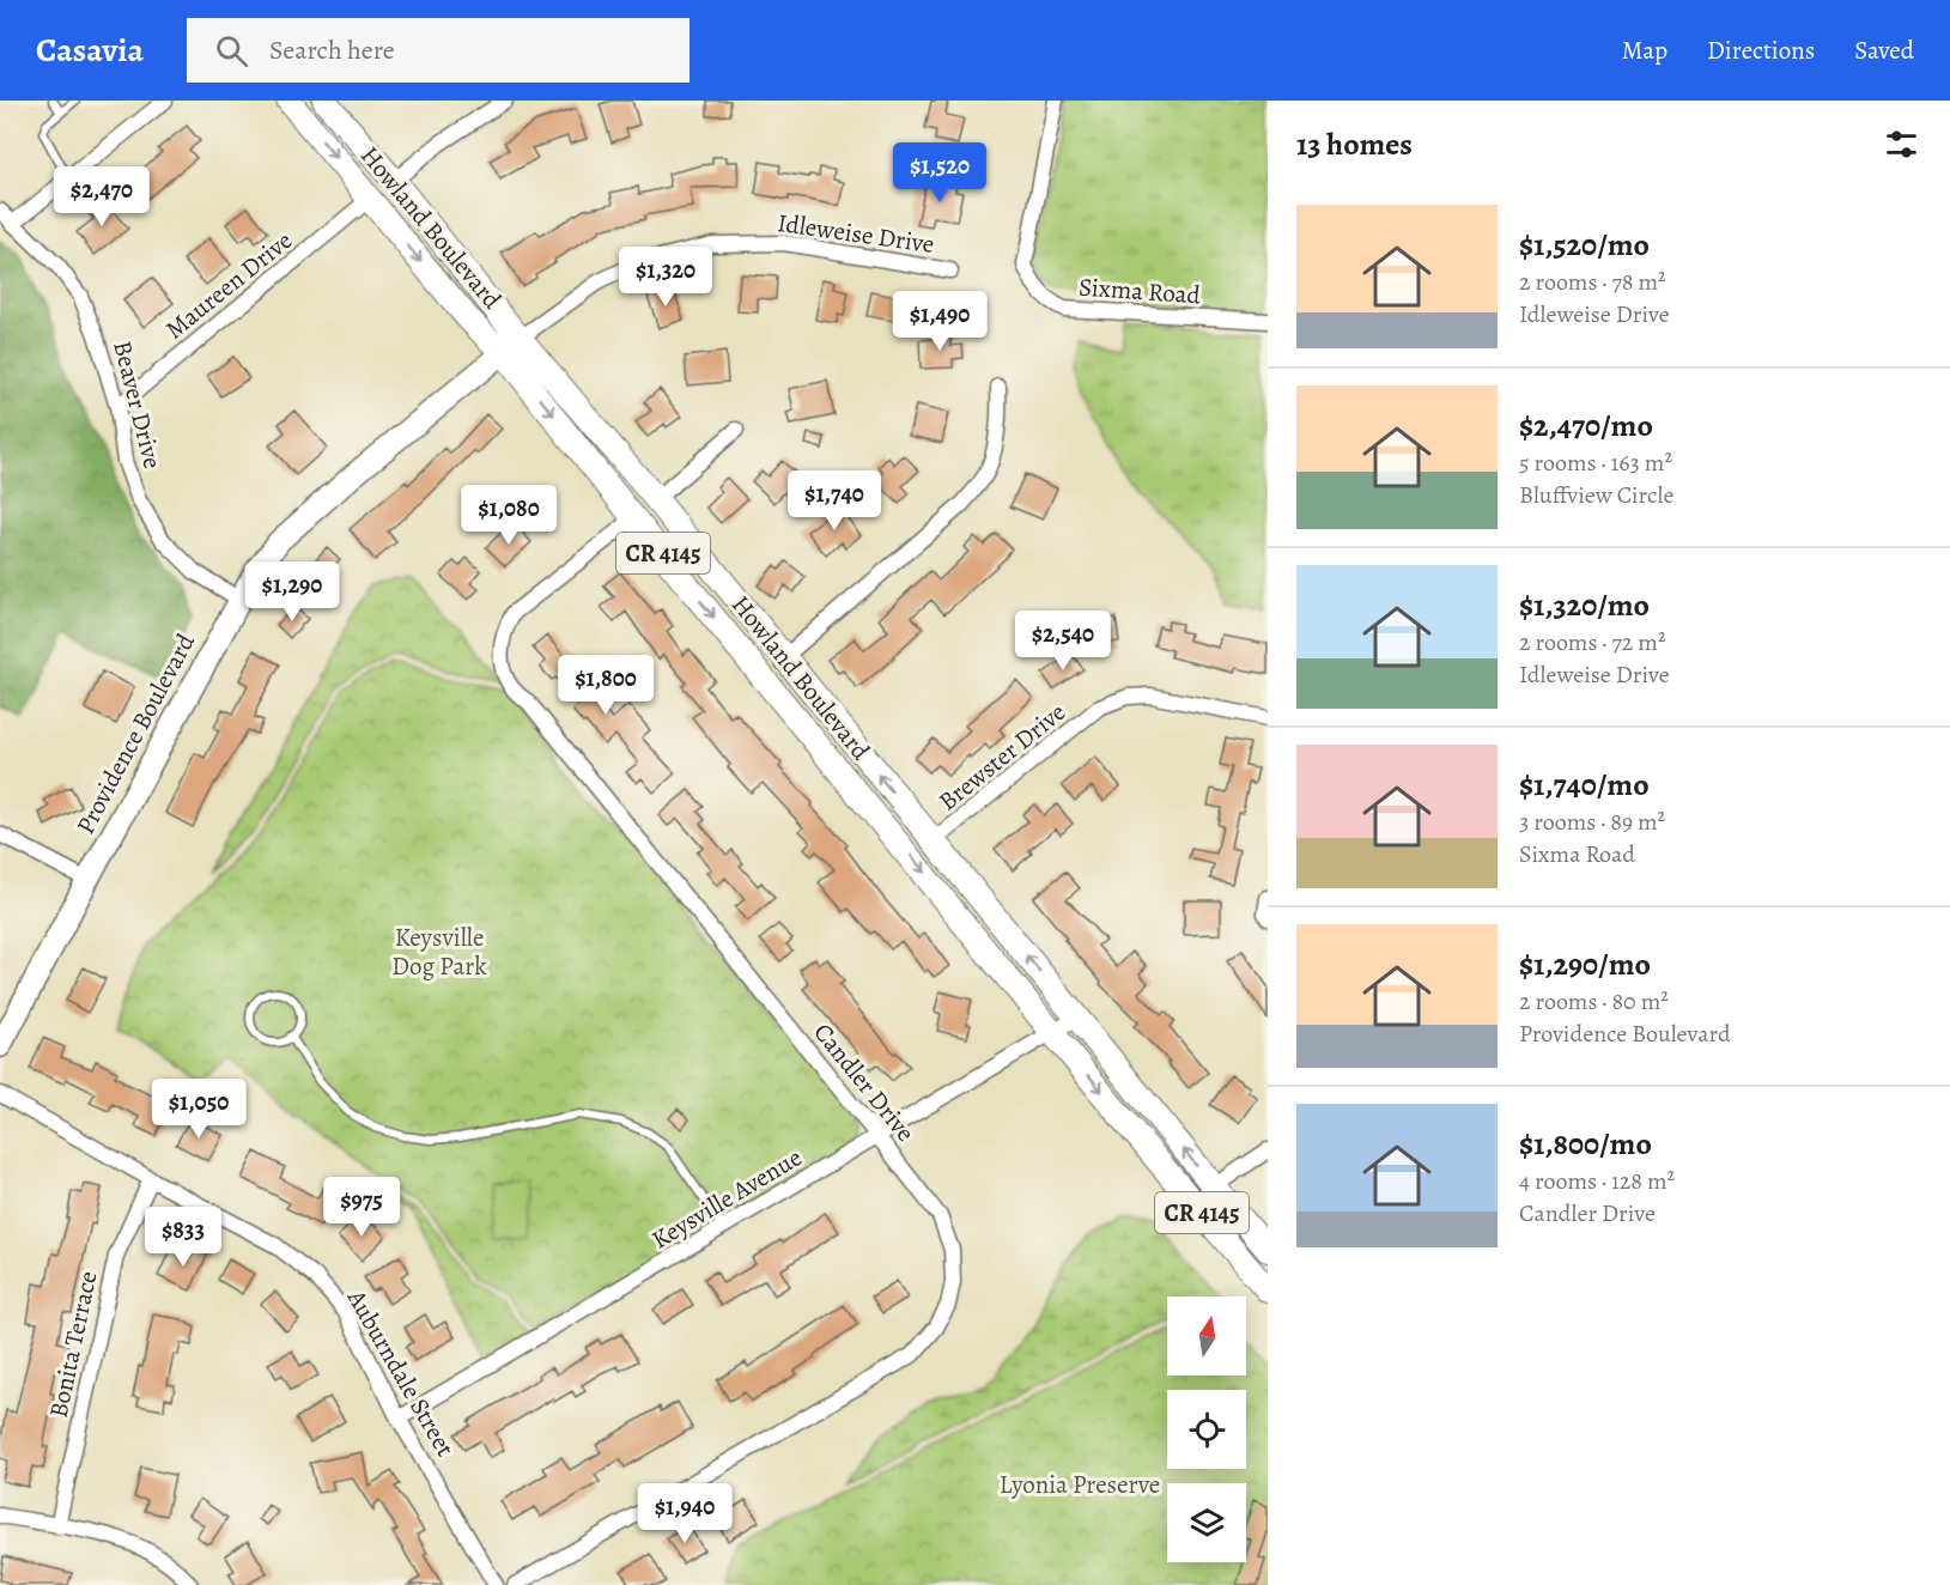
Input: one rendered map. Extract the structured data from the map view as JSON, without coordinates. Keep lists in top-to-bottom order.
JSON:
{
  "streets": {
    "main road": ["Howland Boulevard", "CR 4145", "Providence Boulevard"],
    "street": [
      "Idleweise Drive",
      "Maureen Drive",
      "Sixma Road",
      "Beaver Drive",
      "Brewster Drive",
      "Candler Drive",
      "Keysville Avenue",
      "Bonita Terrace",
      "Auburndale Street"
    ]
  },
  "crossings": [
    ["Howland Boulevard", "Idleweise Drive"],
    ["Howland Boulevard", "Maureen Drive"],
    ["Howland Boulevard", "Providence Boulevard"],
    ["Howland Boulevard", "Brewster Drive"],
    ["Howland Boulevard", "Candler Drive"],
    ["Howland Boulevard", "Keysville Avenue"],
    ["Idleweise Drive", "Providence Boulevard"],
    ["Maureen Drive", "Beaver Drive"],
    ["Beaver Drive", "Providence Boulevard"],
    ["Candler Drive", "Keysville Avenue"],
    ["Keysville Avenue", "Auburndale Street"],
    ["Bonita Terrace", "Auburndale Street"]
  ],
  "parks": ["Keysville Dog Park", "Lyonia Preserve"],
  "north": "top",
  "page": {
    "header": "Casavia",
    "search": "Search here",
    "nav": ["Map", "Directions", "Saved"],
    "heading": "13 homes",
    "price": [
      "$1,520",
      "$2,470",
      "$1,320",
      "$1,490",
      "$1,740",
      "$1,080",
      "$1,290",
      "$2,540",
      "$1,800",
      "$1,050",
      "$975",
      "$833",
      "$1,940"
    ],
    "list": [
      {
        "name": "$1,520/mo",
        "note": "2 rooms · 78 m² · Idleweise Drive"
      },
      {
        "name": "$2,470/mo",
        "note": "5 rooms · 163 m² · Bluffview Circle"
      },
      {
        "name": "$1,320/mo",
        "note": "2 rooms · 72 m² · Idleweise Drive"
      },
      {
        "name": "$1,740/mo",
        "note": "3 rooms · 89 m² · Sixma Road"
      },
      {
        "name": "$1,290/mo",
        "note": "2 rooms · 80 m² · Providence Boulevard"
      },
      {
        "name": "$1,800/mo",
        "note": "4 rooms · 128 m² · Candler Drive"
      }
    ]
  }
}
